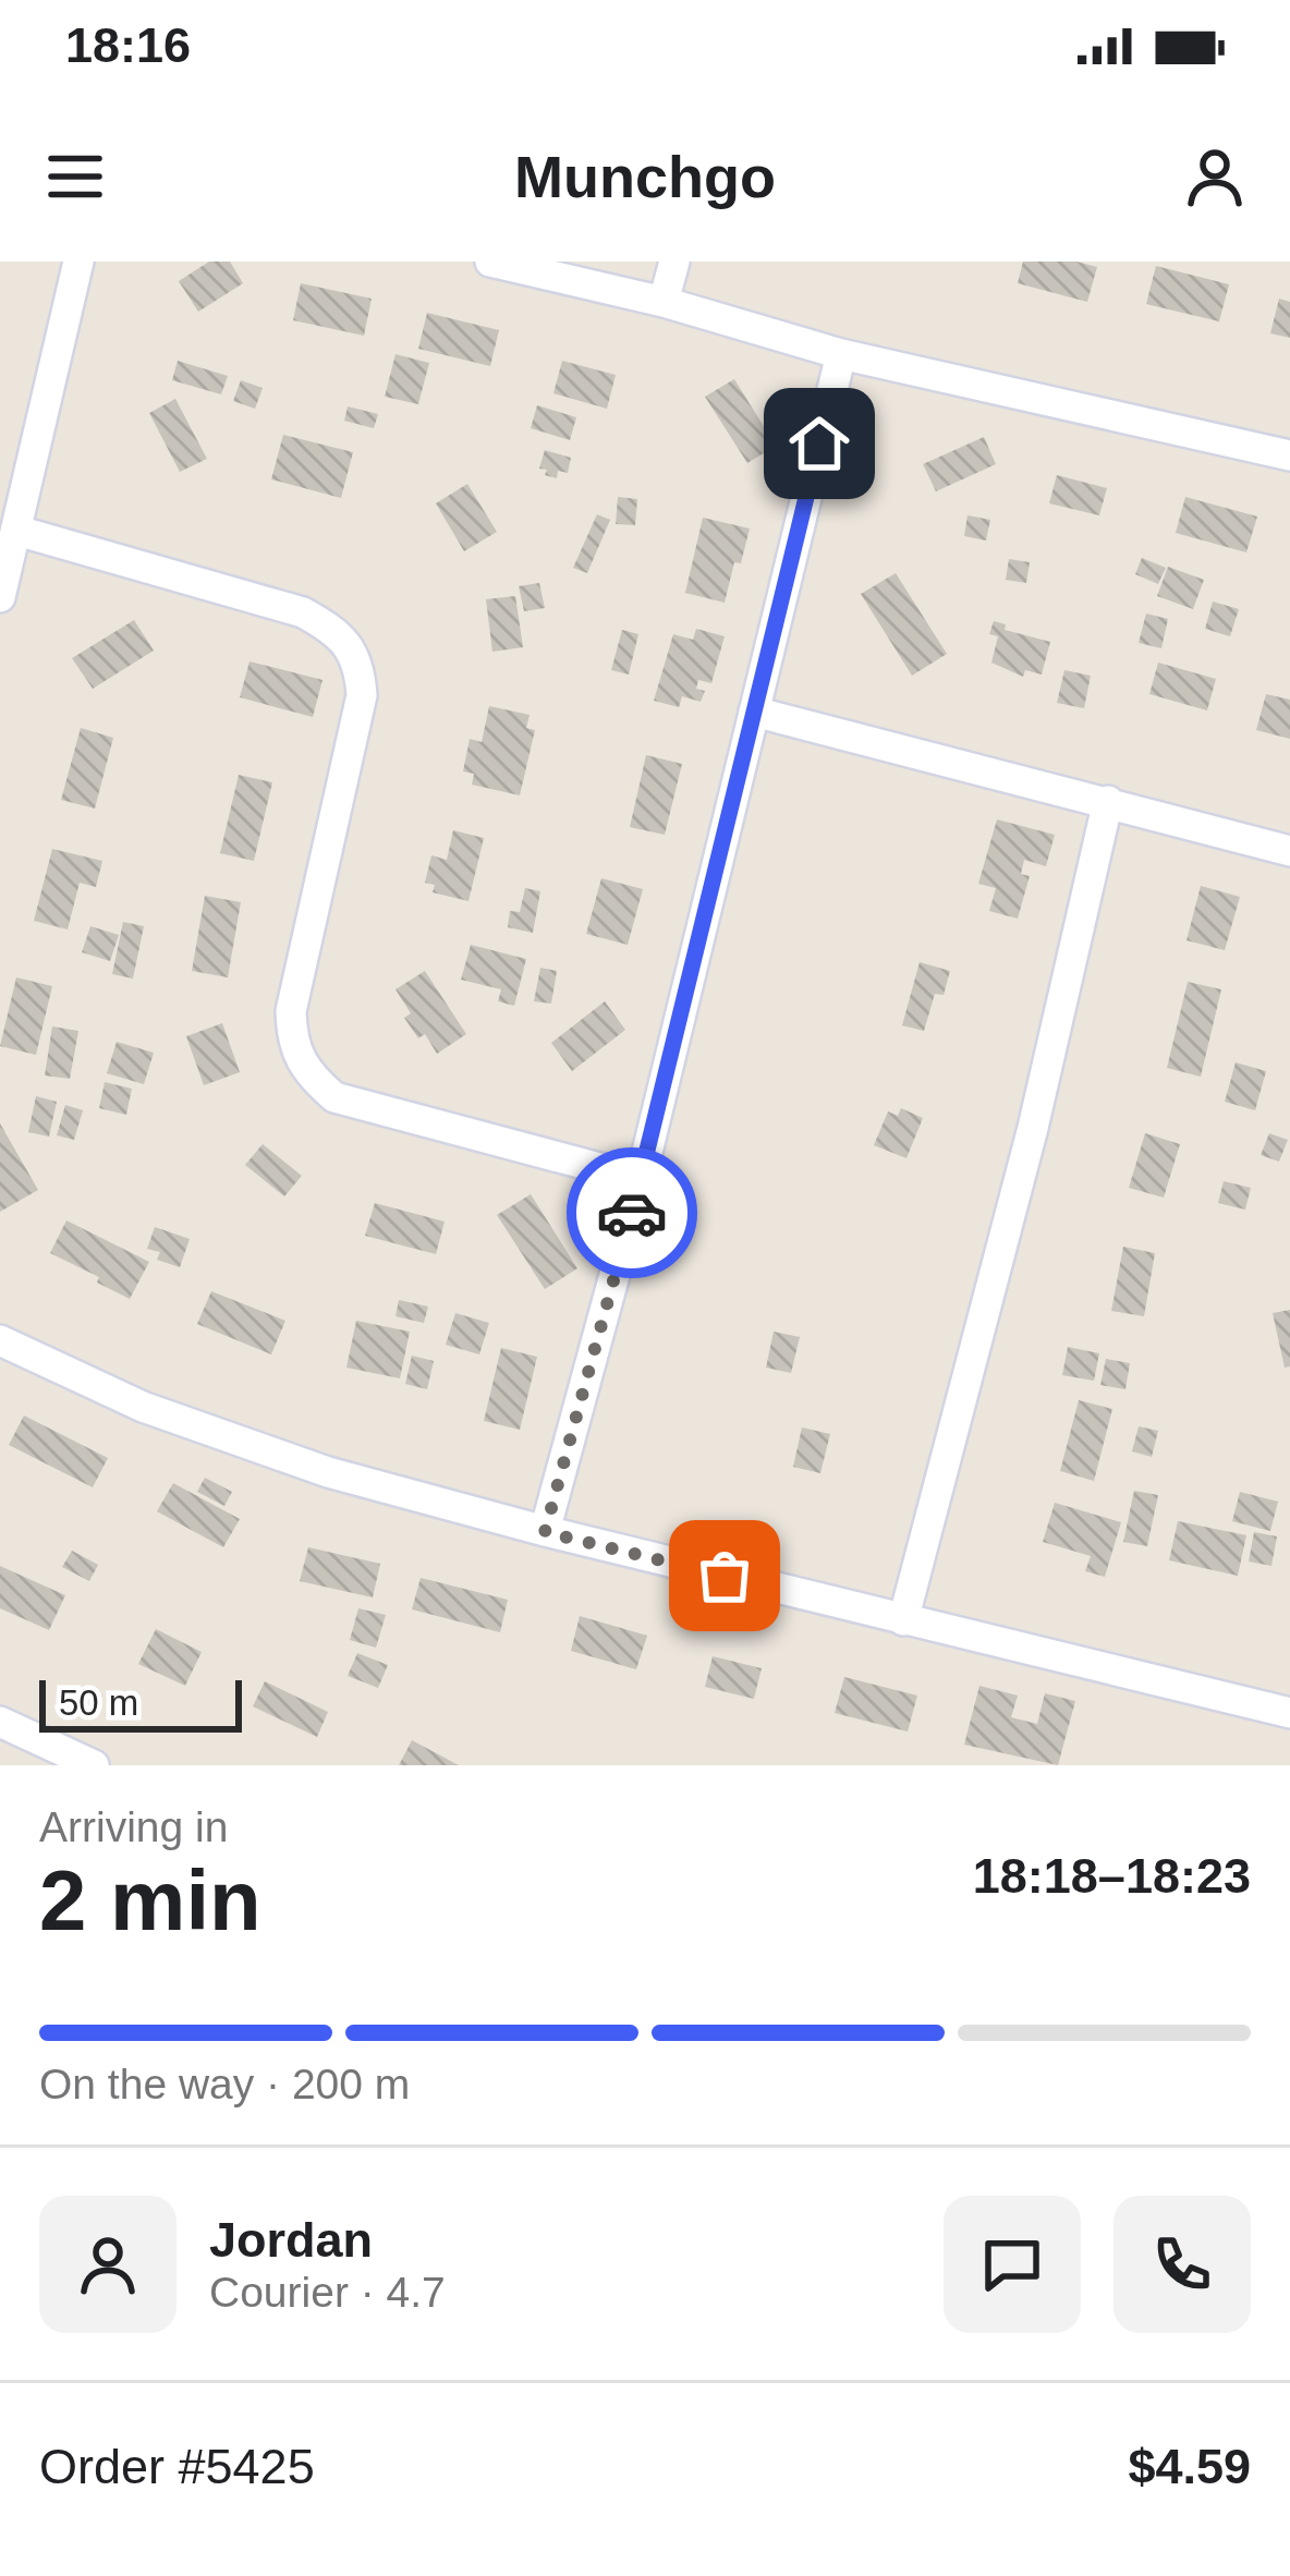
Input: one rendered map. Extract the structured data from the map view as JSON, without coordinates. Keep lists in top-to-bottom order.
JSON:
{
  "scale_bar": "50 m",
  "page": {
    "status": "18:16",
    "header": "Munchgo",
    "scale": "50 m",
    "heading": ["2 min", "Arriving in", "18:18–18:23"],
    "panel": [
      "Jordan",
      "Courier · 4.7",
      "Order #5425",
      "$4.59"
    ],
    "bar": "On the way · 200 m"
  }
}
